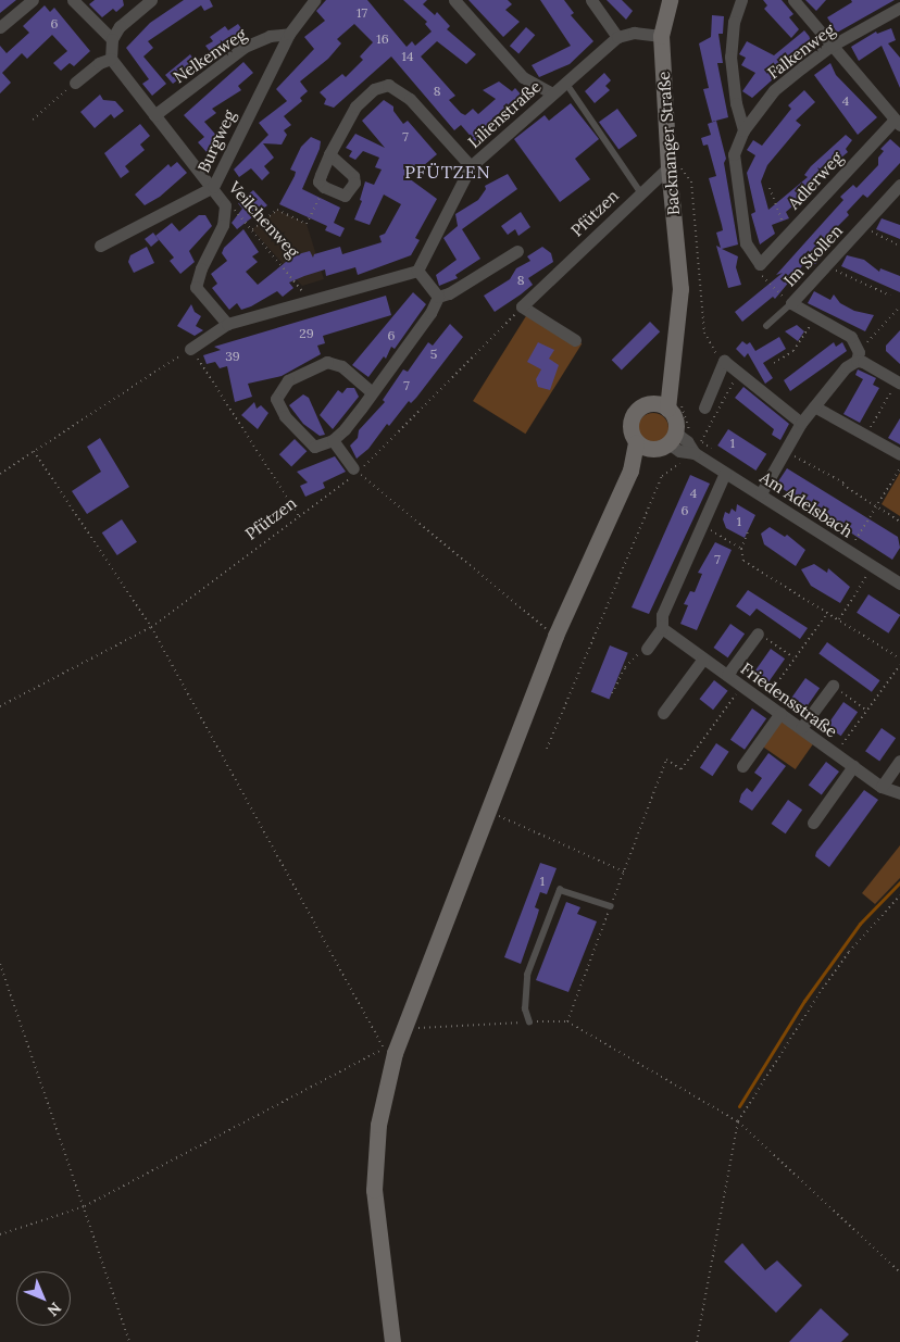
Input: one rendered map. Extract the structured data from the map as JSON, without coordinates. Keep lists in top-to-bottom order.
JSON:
{
  "streets": {
    "street": [
      "Falkenweg",
      "Nelkenweg",
      "Lilienstraße",
      "Burgweg",
      "Backnanger Straße",
      "Adlerweg",
      "Pfützen",
      "Veilchenweg",
      "Im Stollen",
      "Am Adelsbach",
      "Friedensstraße"
    ]
  },
  "crossings": [
    ["Falkenweg", "Adlerweg"],
    ["Nelkenweg", "Burgweg"],
    ["Nelkenweg", "Veilchenweg"],
    ["Burgweg", "Veilchenweg"],
    ["Backnanger Straße", "Pfützen"],
    ["Backnanger Straße", "Am Adelsbach"]
  ],
  "districts": ["PFÜTZEN"],
  "house_numbers": [
    "17",
    "6",
    "16",
    "14",
    "8",
    "4",
    "7",
    "8",
    "29",
    "6",
    "5",
    "39",
    "7",
    "1",
    "4",
    "6",
    "1",
    "7",
    "1"
  ],
  "north": "bottom right"
}
